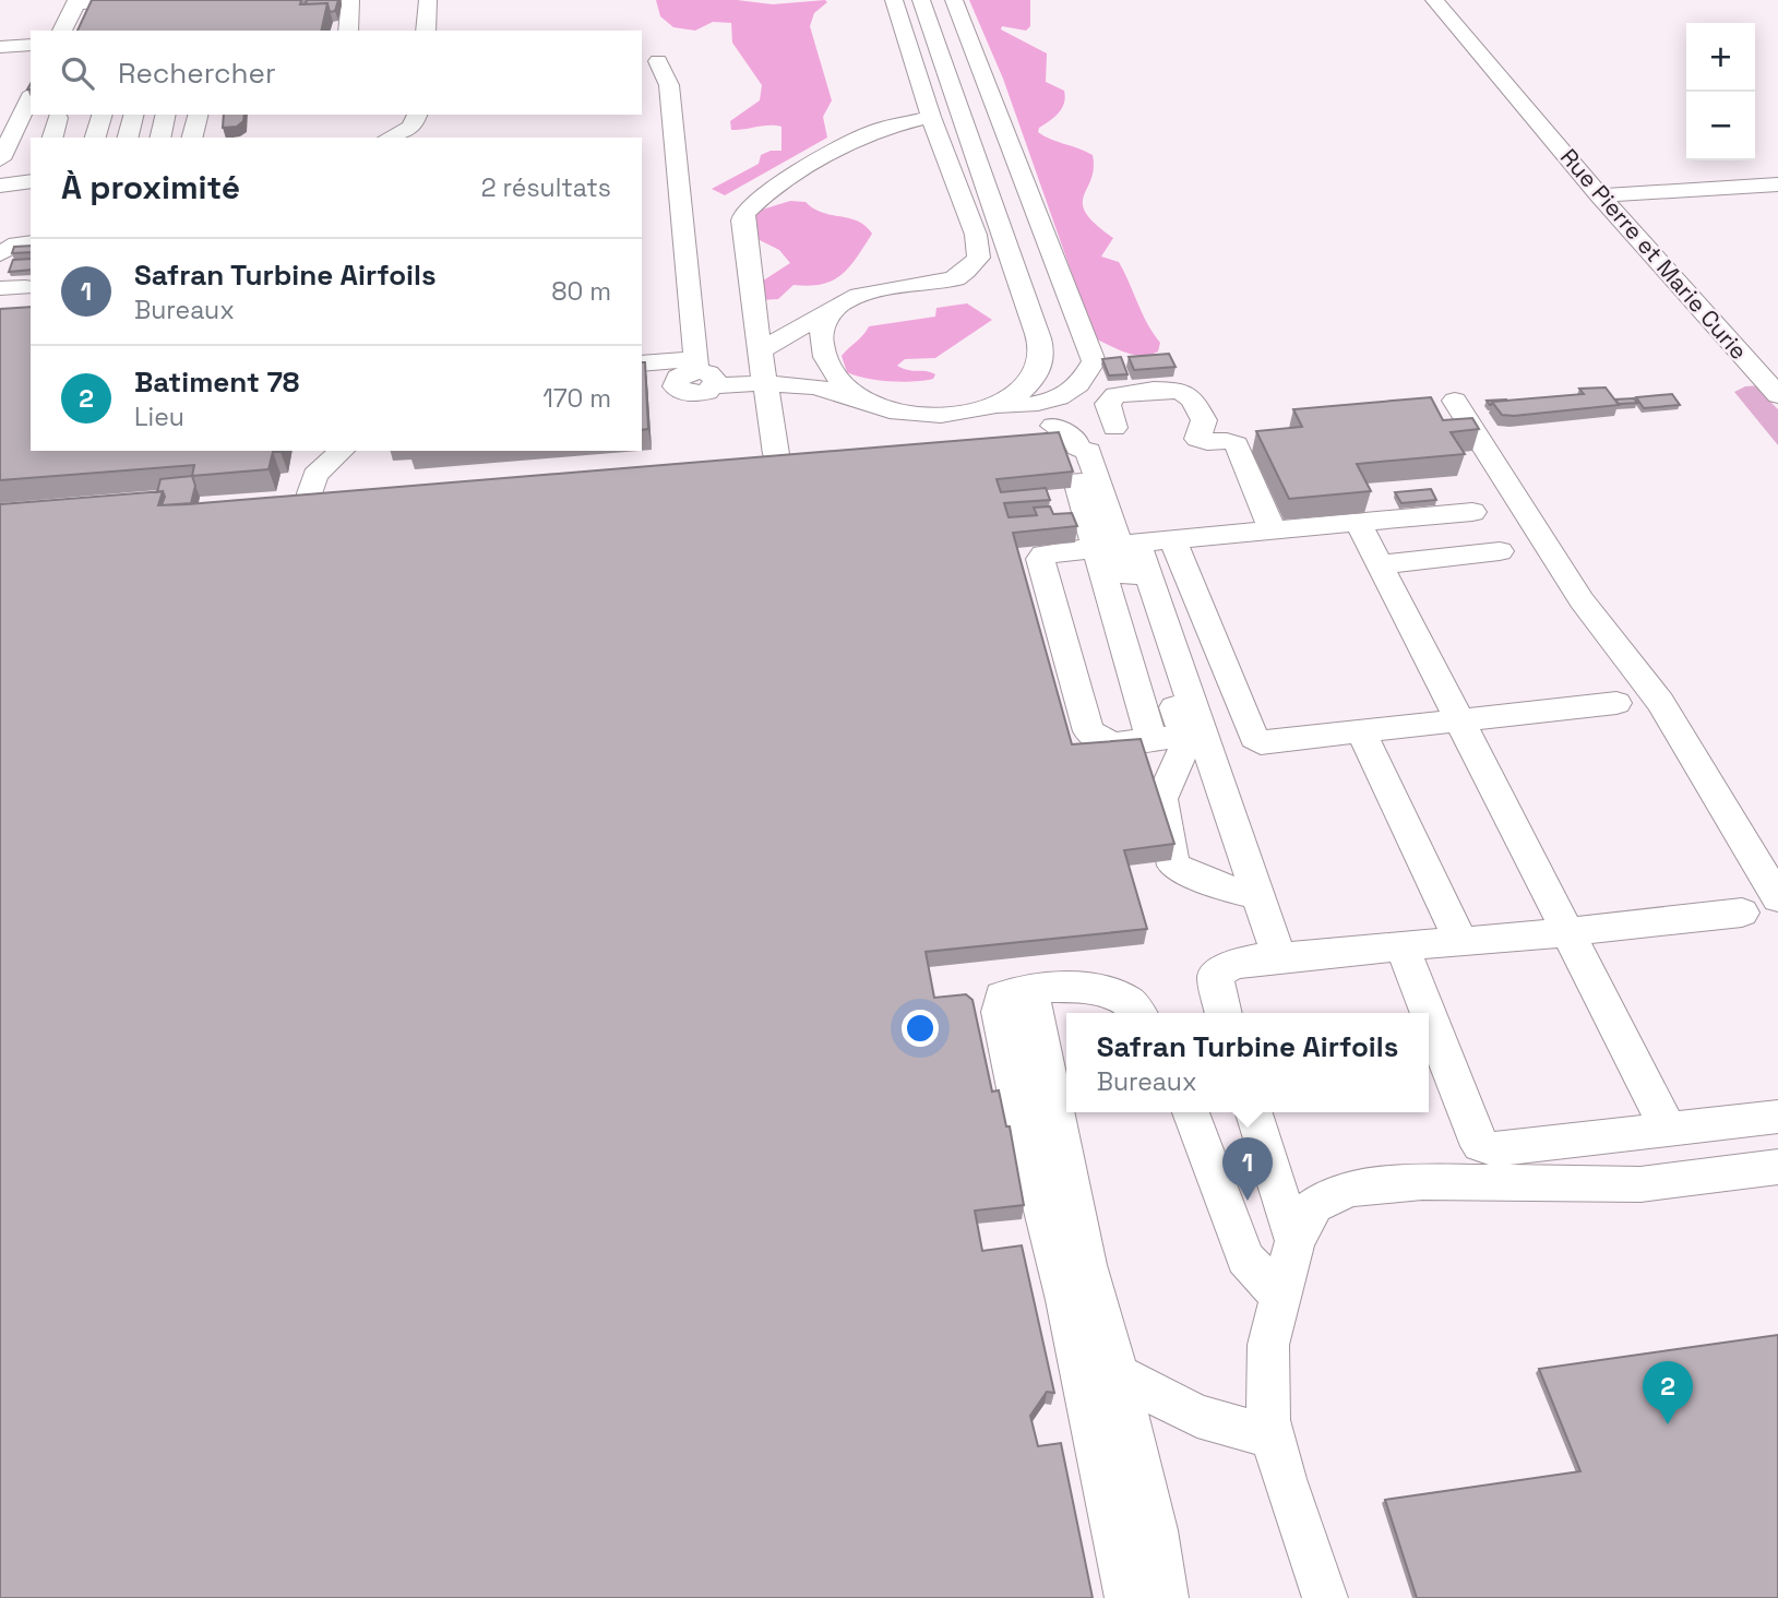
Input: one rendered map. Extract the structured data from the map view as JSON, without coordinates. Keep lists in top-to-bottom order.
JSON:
{
  "streets": {
    "street": ["Rue Pierre et Marie Curie"]
  },
  "page": {
    "map_buttons": ["+", "−"],
    "search": "Rechercher",
    "heading": ["À proximité", "2 résultats"],
    "list": [
      {
        "mark": "1",
        "name": "Safran Turbine Airfoils",
        "note": "Bureaux",
        "value": "80 m"
      },
      {
        "mark": "2",
        "name": "Batiment 78",
        "note": "Lieu",
        "value": "170 m"
      }
    ],
    "popup": ["Safran Turbine Airfoils", "Bureaux"],
    "pins": ["1", "2"]
  }
}
